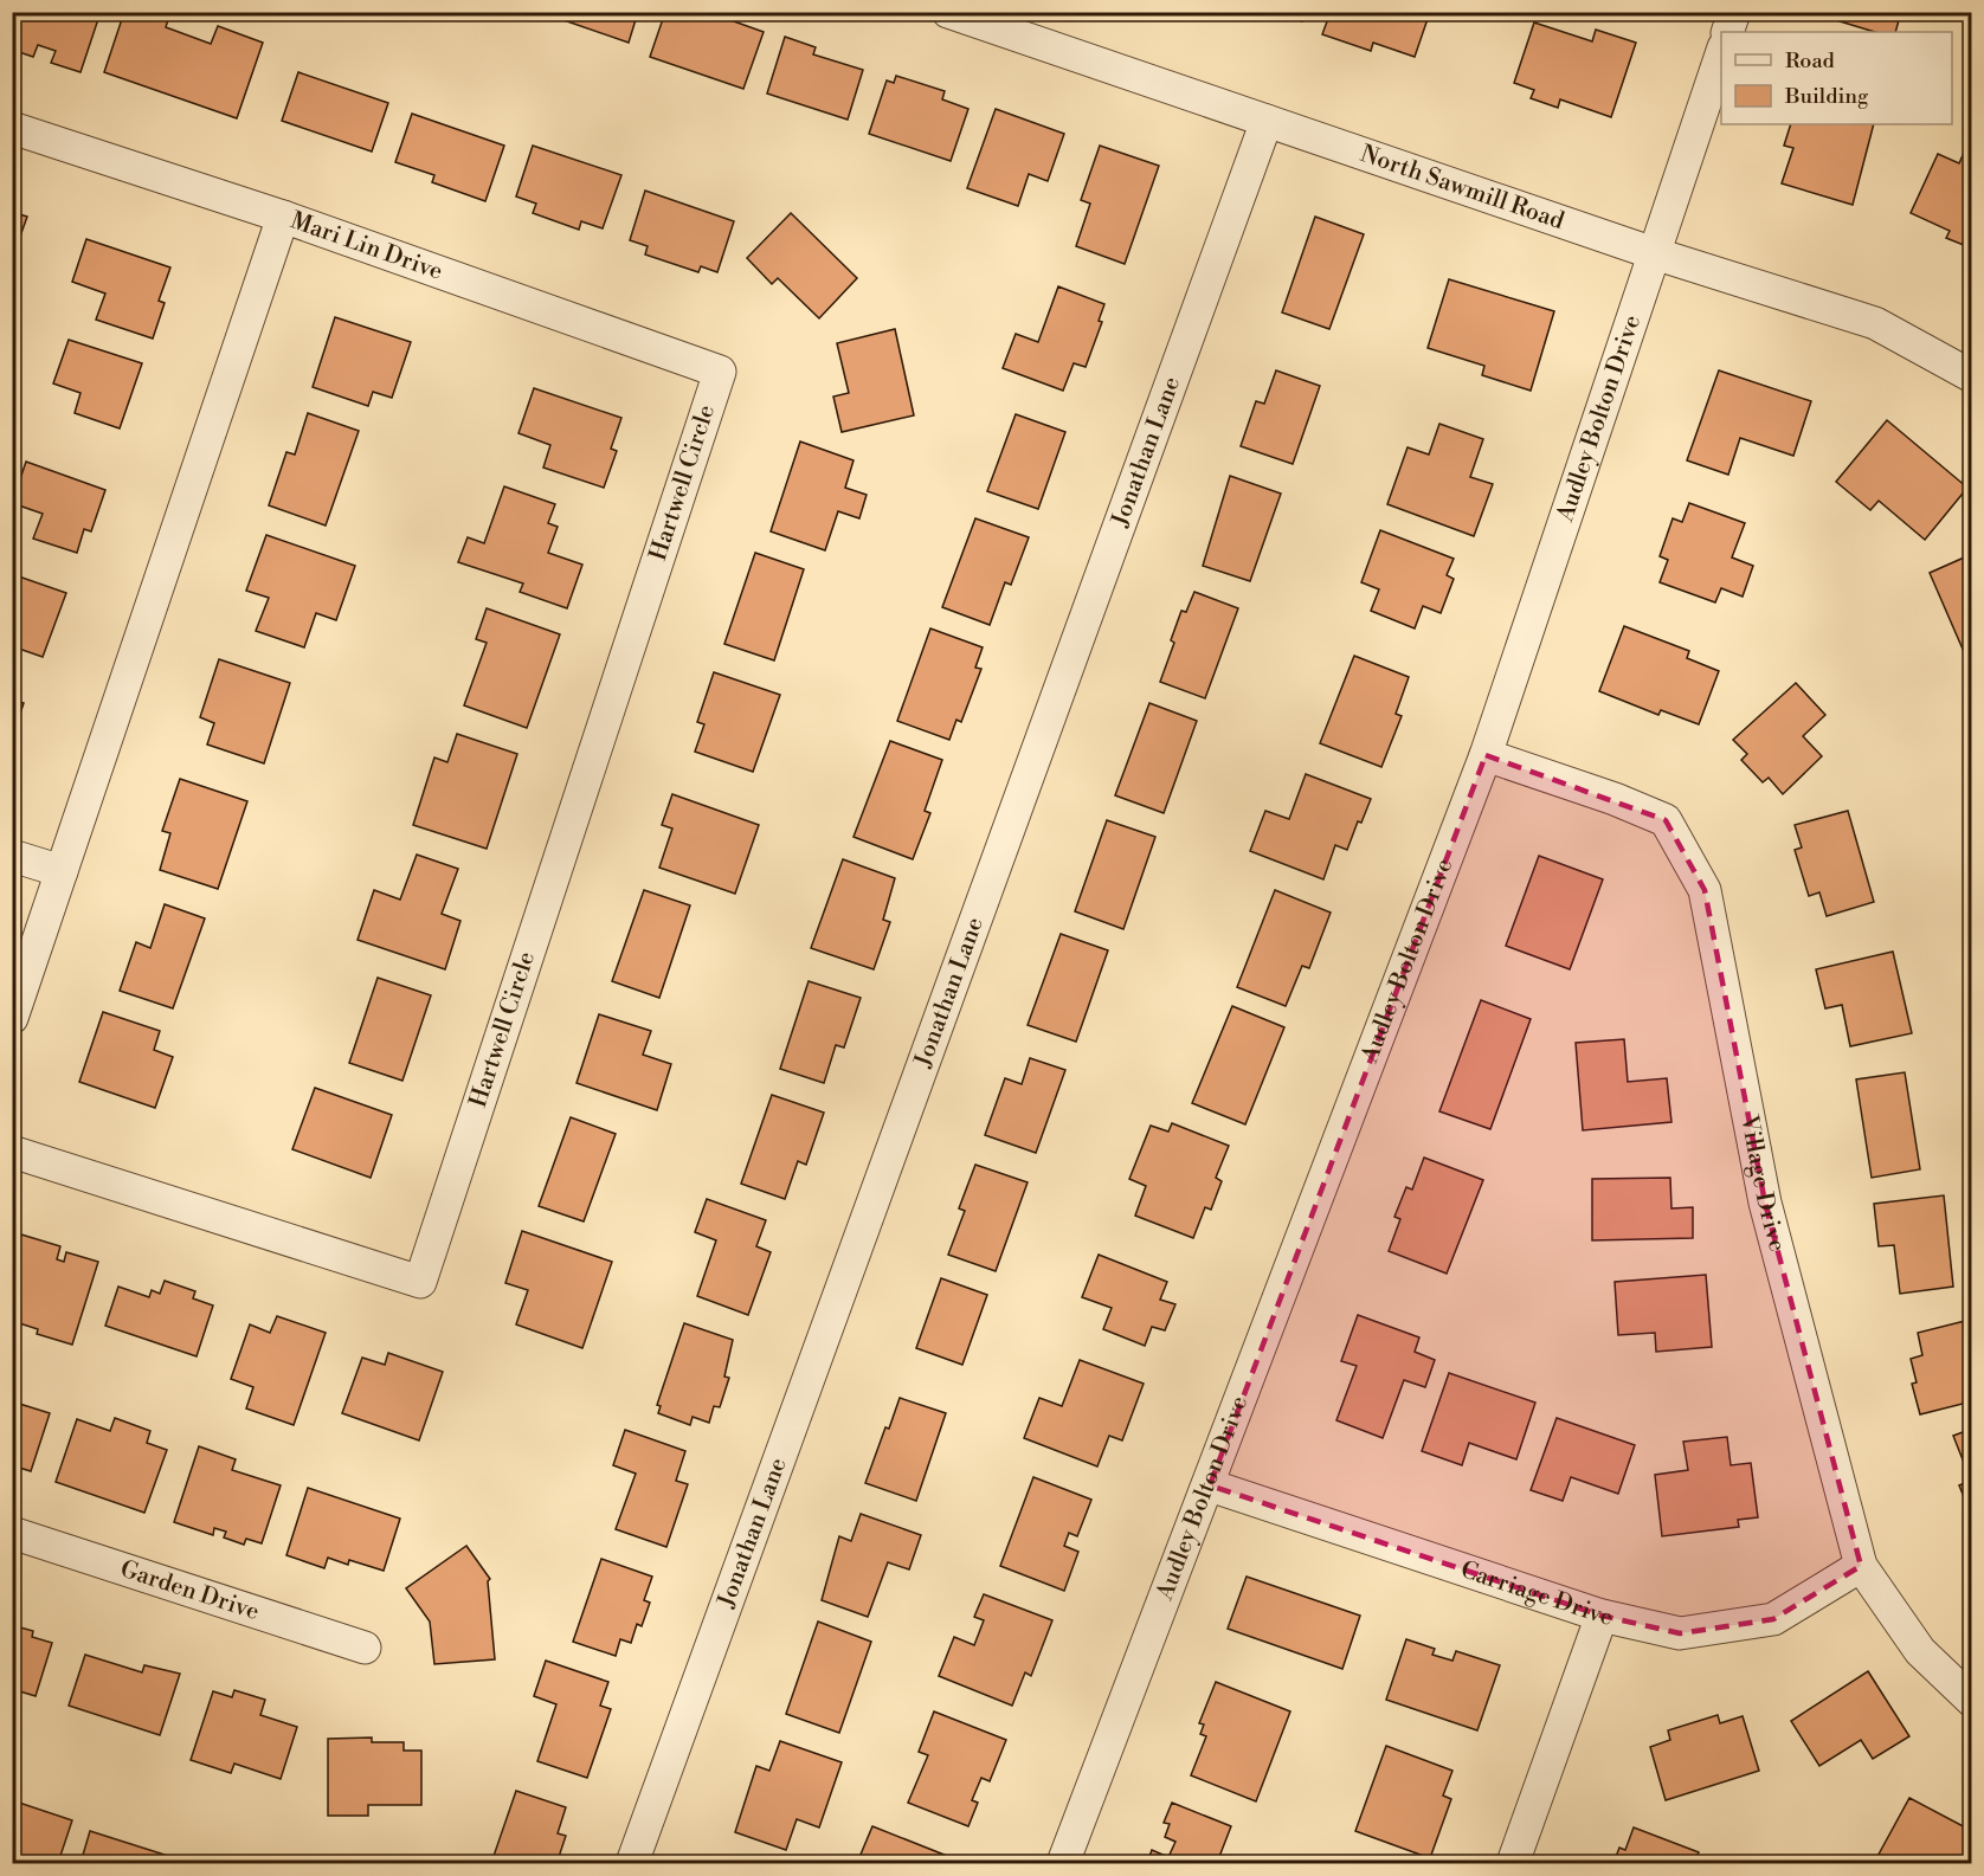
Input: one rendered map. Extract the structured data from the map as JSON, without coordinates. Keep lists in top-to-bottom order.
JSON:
{
  "streets": {
    "street": [
      "North Sawmill Road",
      "Mari Lin Drive",
      "Audley Bolton Drive",
      "Jonathan Lane",
      "Hartwell Circle",
      "Village Drive",
      "Garden Drive",
      "Carriage Drive"
    ]
  },
  "crossings": [
    ["North Sawmill Road", "Audley Bolton Drive"],
    ["North Sawmill Road", "Jonathan Lane"],
    ["Mari Lin Drive", "Hartwell Circle"],
    ["Audley Bolton Drive", "Village Drive"],
    ["Audley Bolton Drive", "Carriage Drive"],
    ["Village Drive", "Carriage Drive"]
  ],
  "legend": ["Road", "Building"]
}
